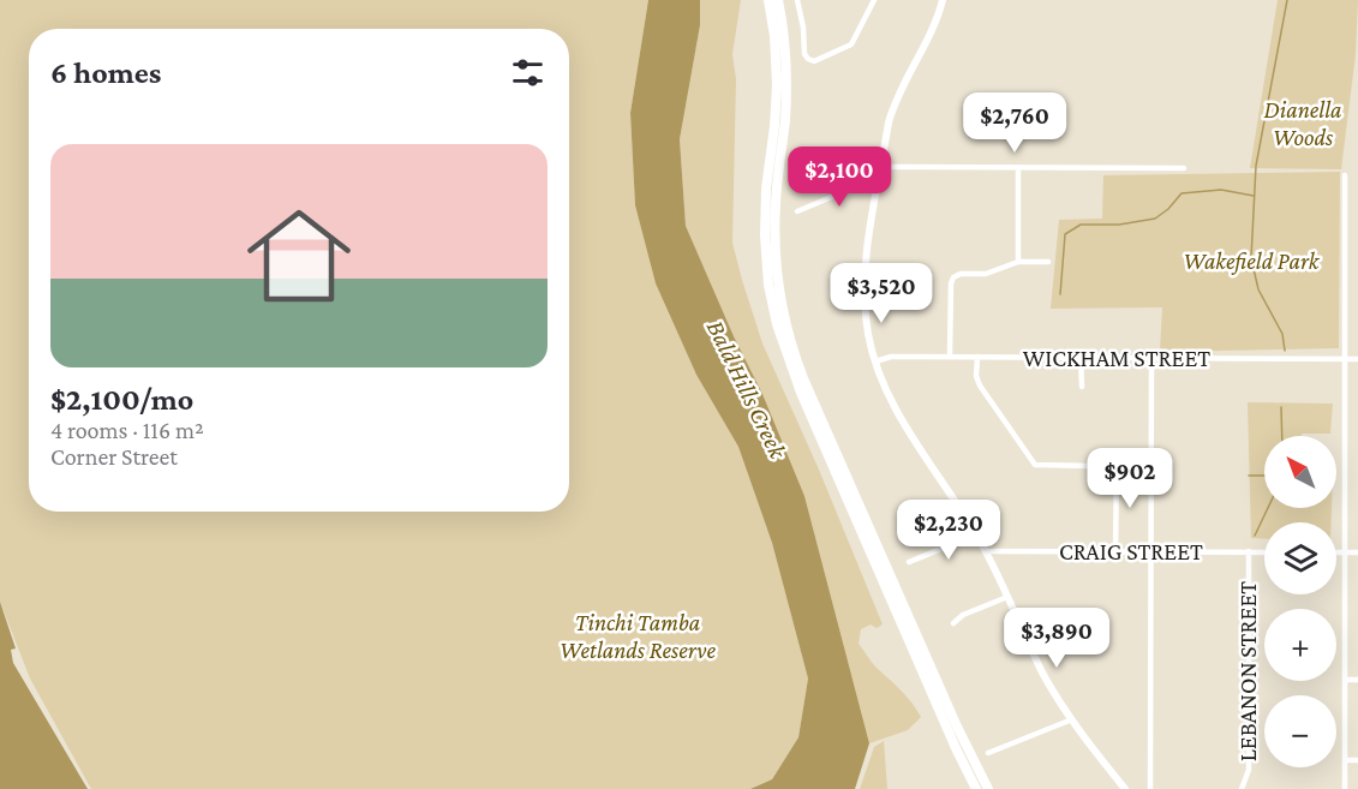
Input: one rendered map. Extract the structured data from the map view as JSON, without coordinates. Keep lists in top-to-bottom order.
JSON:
{
  "streets": {
    "street": ["WICKHAM STREET", "CRAIG STREET", "LEBANON STREET"]
  },
  "crossings": [
    ["CRAIG STREET", "LEBANON STREET"]
  ],
  "water": ["Bald Hills Creek"],
  "parks": ["Dianella Woods", "Wakefield Park", "Tinchi Tamba Wetlands Reserve"],
  "north": "top left",
  "page": {
    "heading": "6 homes",
    "price": [
      "$2,760",
      "$2,100",
      "$3,520",
      "$902",
      "$2,230",
      "$3,890"
    ],
    "list": [
      {
        "name": "$2,100/mo",
        "note": "4 rooms · 116 m² · Corner Street"
      }
    ],
    "map_buttons": ["+", "−"]
  }
}
